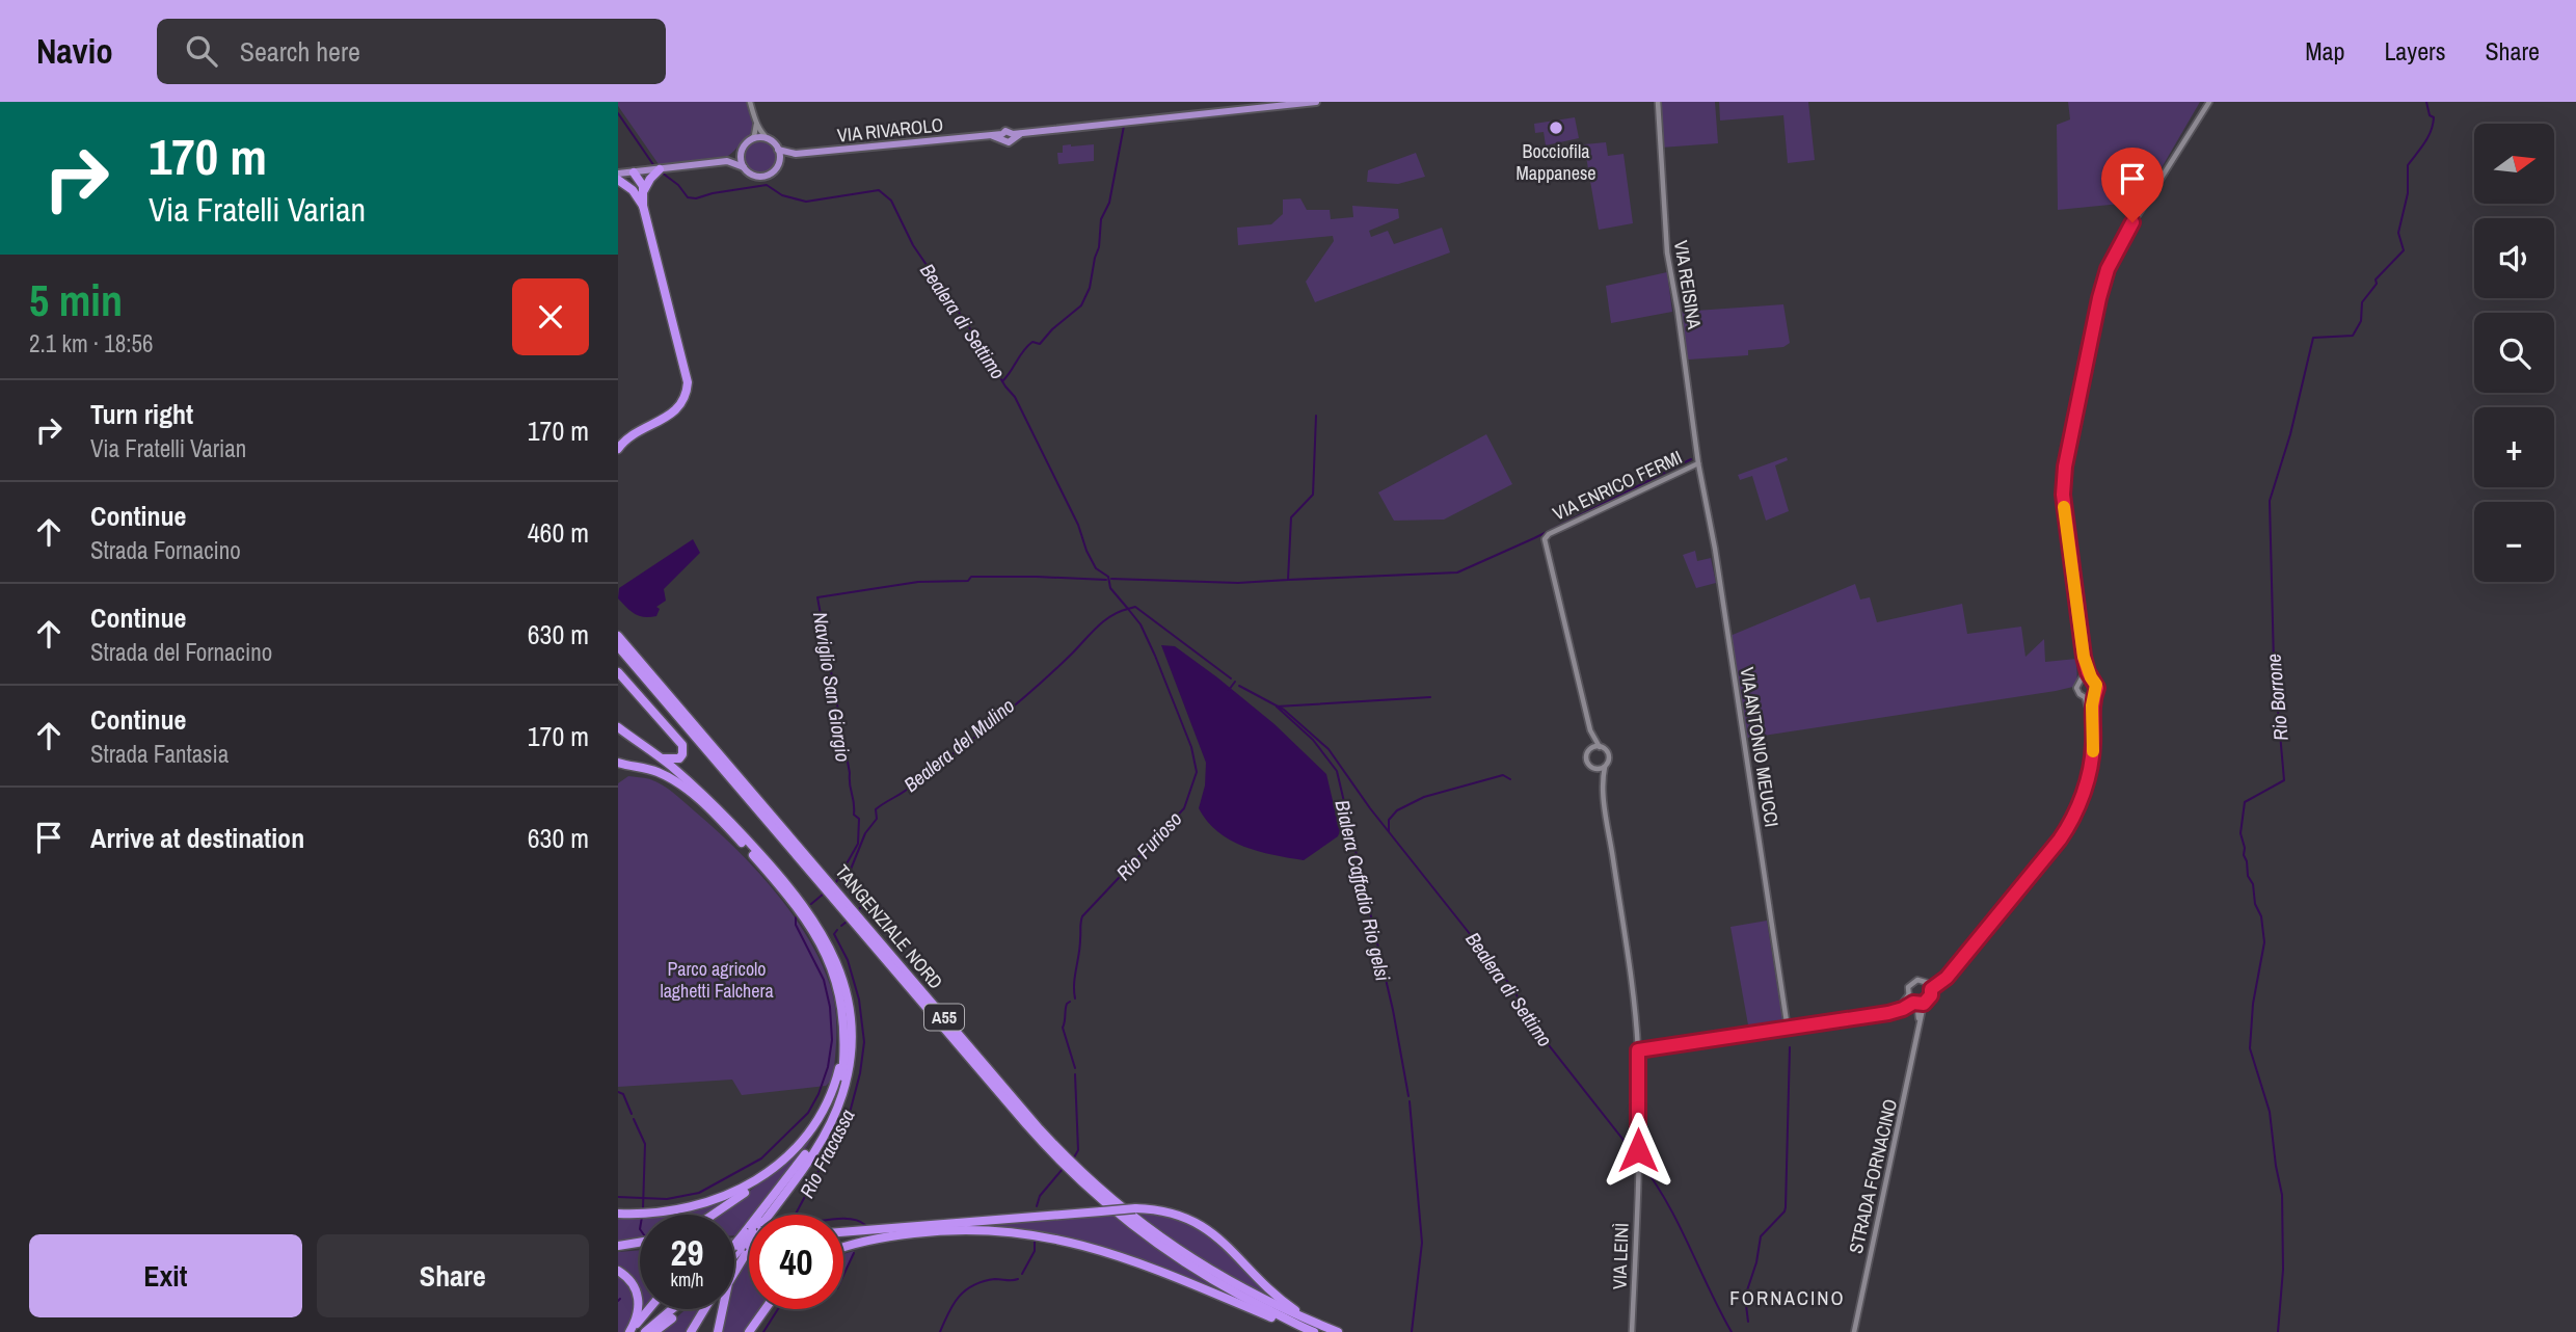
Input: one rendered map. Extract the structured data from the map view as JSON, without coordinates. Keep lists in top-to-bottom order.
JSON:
{
  "streets": {
    "highway": ["TANGENZIALE NORD", "A55"],
    "main road": ["VIA RIVAROLO"],
    "street": [
      "VIA REISINA",
      "VIA ENRICO FERMI",
      "VIA ANTONIO MEUCCI",
      "STRADA FORNACINO",
      "VIA LEINÌ"
    ]
  },
  "crossings": [
    ["VIA REISINA", "VIA ENRICO FERMI"],
    ["VIA REISINA", "VIA ANTONIO MEUCCI"],
    ["TANGENZIALE NORD", "A55"]
  ],
  "districts": ["FORNACINO"],
  "water": [
    "Bealera di Settimo",
    "Naviglio San Giorgio",
    "Rio Borrone",
    "Bealera del Mulino",
    "Rio Furioso",
    "Bialera Caffadio Rio gelsi",
    "Rio Fracassa"
  ],
  "parks": ["Parco agricolo laghetti Falchera"],
  "places": ["Bocciofila Mappanese"],
  "north": "right",
  "page": {
    "header": "Navio",
    "search": "Search here",
    "nav": ["Map", "Layers", "Share"],
    "turn": ["170 m", "Via Fratelli Varian"],
    "map_buttons": ["+", "−"],
    "heading": ["5 min", "2.1 km · 18:56"],
    "list": [
      {
        "name": "Turn right",
        "note": "Via Fratelli Varian",
        "value": "170 m"
      },
      {
        "name": "Continue",
        "note": "Strada Fornacino",
        "value": "460 m"
      },
      {
        "name": "Continue",
        "note": "Strada del Fornacino",
        "value": "630 m"
      },
      {
        "name": "Continue",
        "note": "Strada Fantasia",
        "value": "170 m"
      },
      {
        "name": "Arrive at destination",
        "value": "630 m"
      }
    ],
    "speed": "29 km/h",
    "limit": "40",
    "buttons": ["Exit", "Share"]
  }
}
